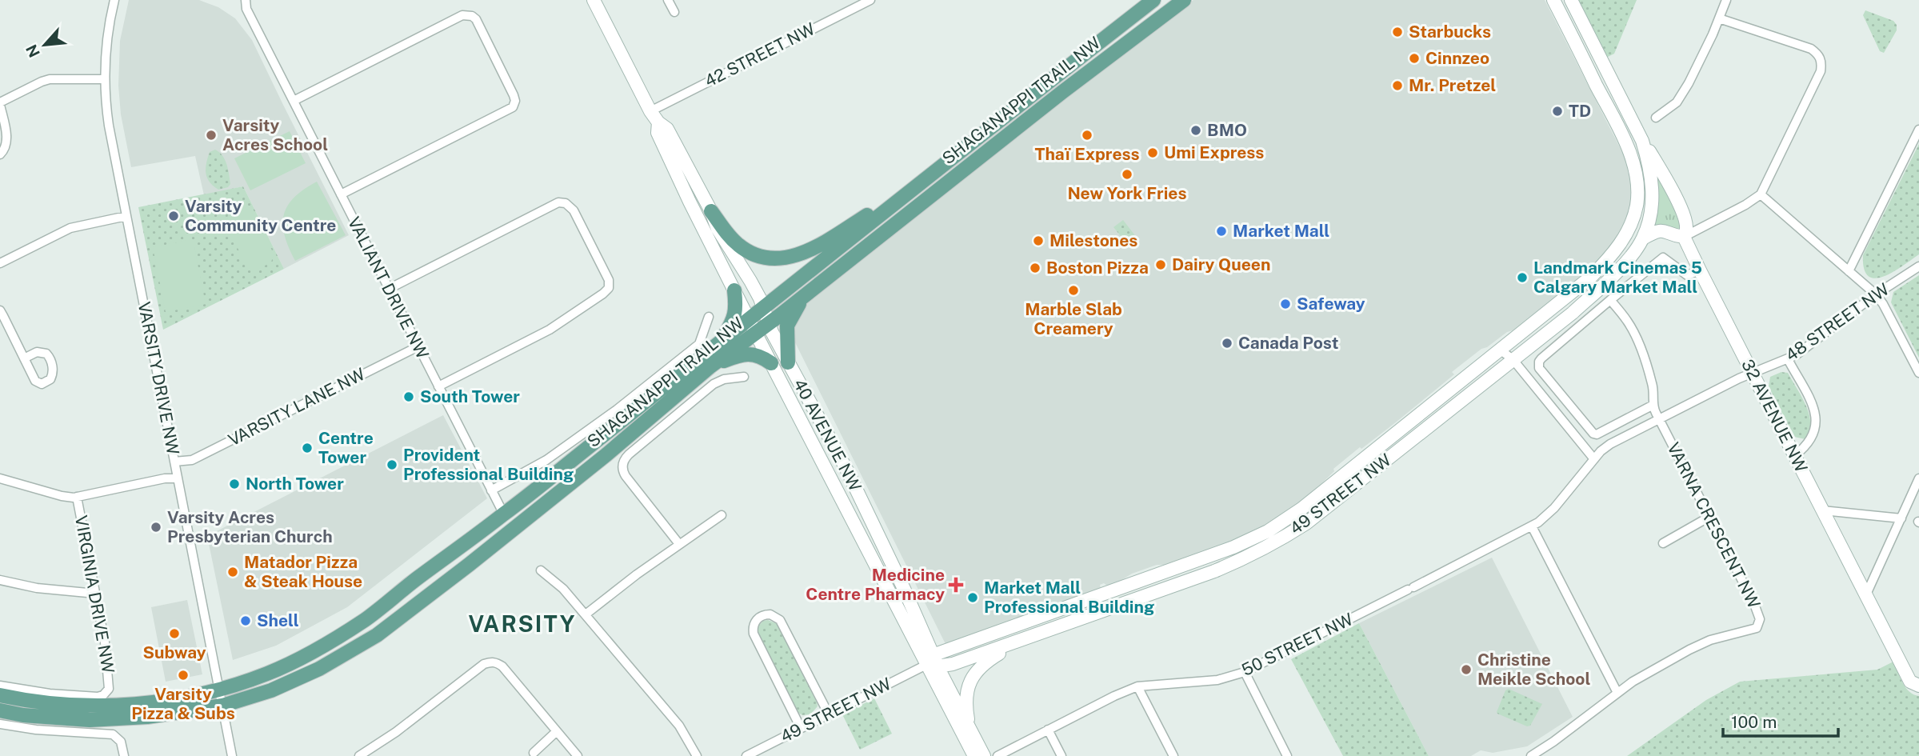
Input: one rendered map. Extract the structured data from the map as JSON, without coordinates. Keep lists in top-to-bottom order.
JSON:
{
  "streets": {
    "main road": ["SHAGANAPPI TRAIL NW"],
    "street": [
      "42 STREET NW",
      "VALIANT DRIVE NW",
      "48 STREET NW",
      "VARSITY DRIVE NW",
      "VARSITY LANE NW",
      "32 AVENUE NW",
      "40 AVENUE NW",
      "49 STREET NW",
      "VARNA CRESCENT NW",
      "VIRGINIA DRIVE NW",
      "50 STREET NW"
    ]
  },
  "crossings": [
    ["42 STREET NW", "40 AVENUE NW"],
    ["SHAGANAPPI TRAIL NW", "VALIANT DRIVE NW"],
    ["SHAGANAPPI TRAIL NW", "VARSITY DRIVE NW"],
    ["SHAGANAPPI TRAIL NW", "40 AVENUE NW"],
    ["VALIANT DRIVE NW", "VARSITY LANE NW"],
    ["48 STREET NW", "32 AVENUE NW"],
    ["48 STREET NW", "50 STREET NW"],
    ["VARSITY DRIVE NW", "VARSITY LANE NW"],
    ["32 AVENUE NW", "49 STREET NW"],
    ["32 AVENUE NW", "50 STREET NW"],
    ["40 AVENUE NW", "49 STREET NW"],
    ["VARNA CRESCENT NW", "50 STREET NW"]
  ],
  "districts": ["VARSITY"],
  "places": {
    "other": [
      "Starbucks",
      "Cinnzeo",
      "Mr. Pretzel",
      "TD",
      "BMO",
      "Varsity Acres School",
      "Thaï Express",
      "Umi Express",
      "New York Fries",
      "Varsity Community Centre",
      "Market Mall",
      "Milestones",
      "Dairy Queen",
      "Boston Pizza",
      "Landmark Cinemas 5 Calgary Market Mall",
      "Marble Slab Creamery",
      "Safeway",
      "Canada Post",
      "South Tower",
      "Centre Tower",
      "Provident Professional Building",
      "North Tower",
      "Varsity Acres Presbyterian Church",
      "Matador Pizza & Steak House",
      "Market Mall Professional Building",
      "Shell",
      "Subway",
      "Christine Meikle School",
      "Varsity Pizza & Subs"
    ],
    "health": ["Medicine Centre Pharmacy"]
  },
  "scale_bar": "100 m",
  "north": "bottom left"
}
